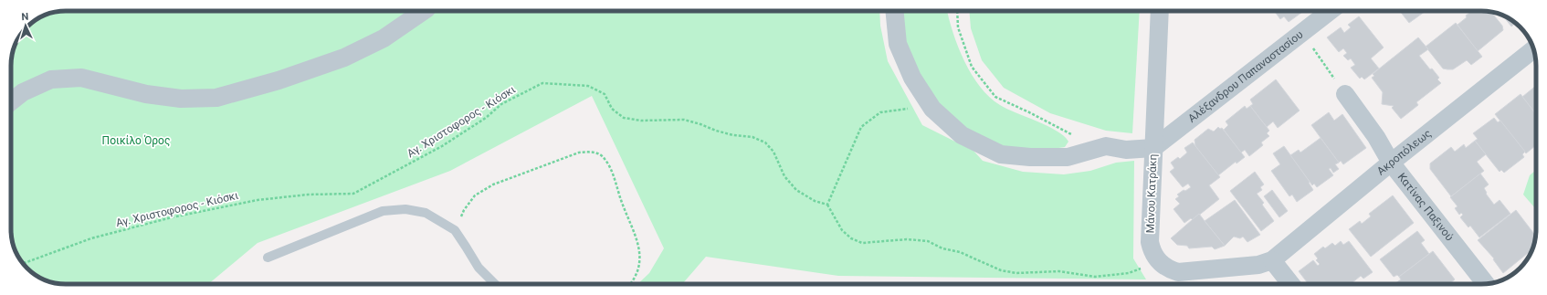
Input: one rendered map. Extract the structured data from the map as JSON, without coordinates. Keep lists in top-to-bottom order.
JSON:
{
  "streets": {
    "street": [
      "Αλέξανδρου Παπαναστασίου",
      "Ακροπόλεως",
      "Μάνου Κατράκη",
      "Κατίνας Παξινού"
    ],
    "path": ["Αγ. Χριστοφορος - Κιόσκι"]
  },
  "crossings": [
    ["Αλέξανδρου Παπαναστασίου", "Μάνου Κατράκη"],
    ["Ακροπόλεως", "Κατίνας Παξινού"]
  ],
  "parks": ["Ποικίλο Όρος"],
  "north": "top"
}
